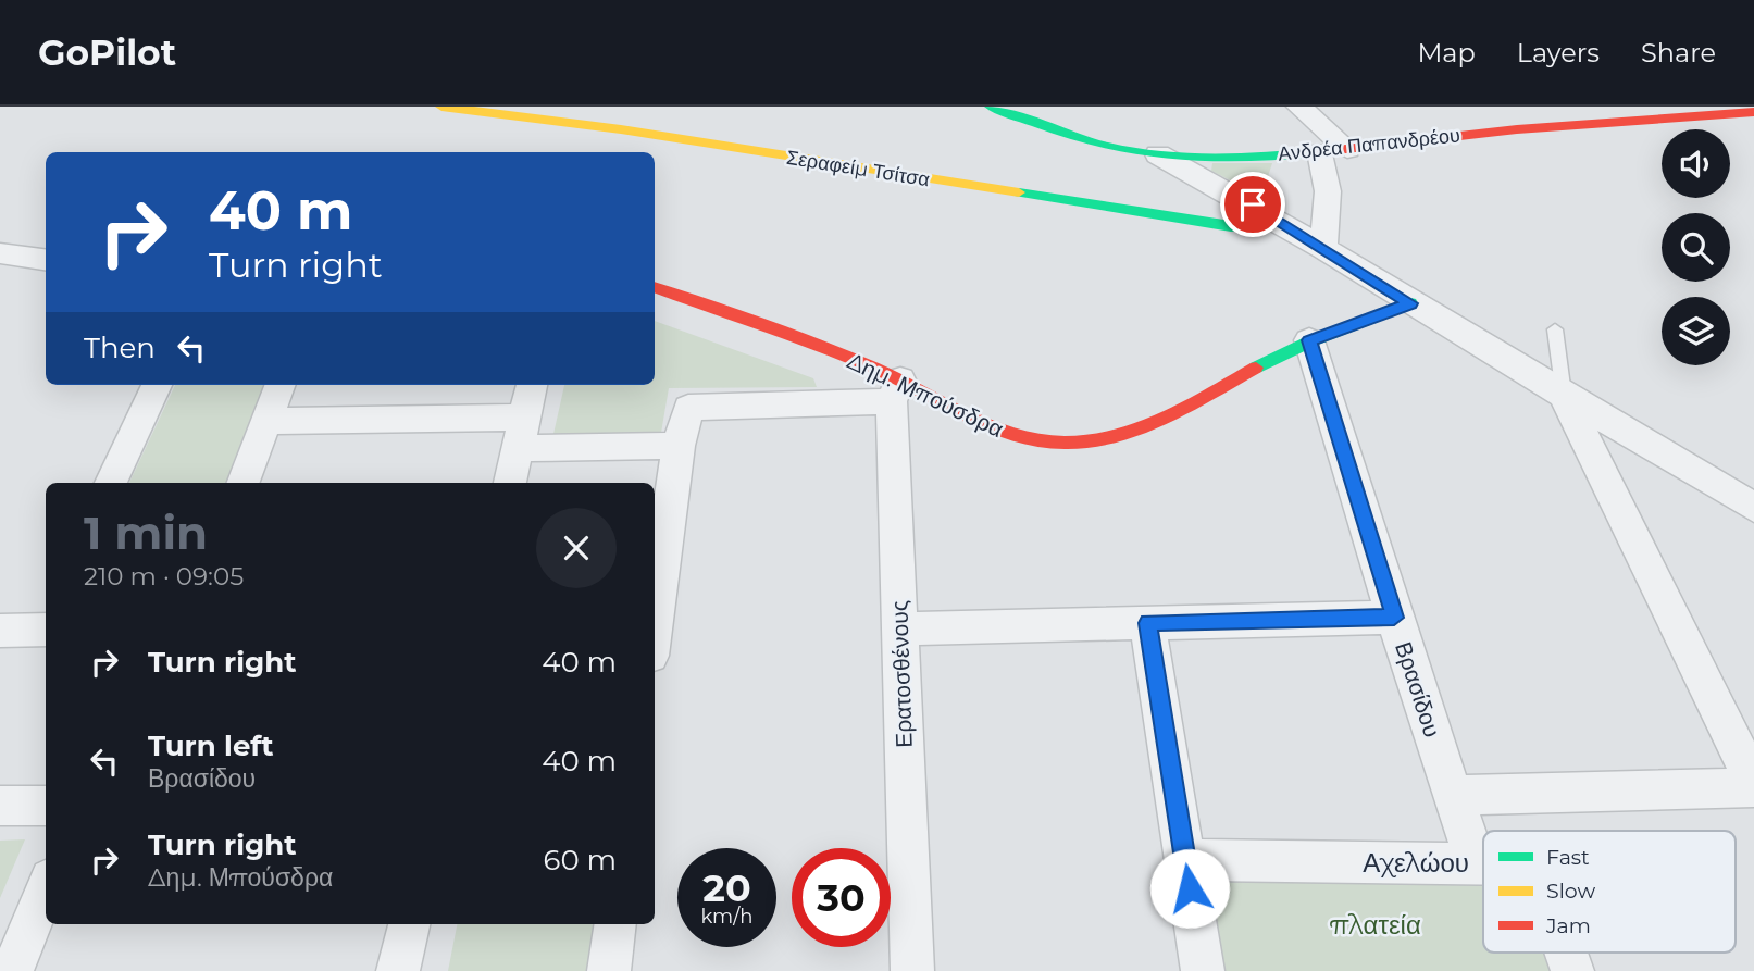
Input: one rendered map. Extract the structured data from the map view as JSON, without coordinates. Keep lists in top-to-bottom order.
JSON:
{
  "streets": {
    "street": [
      "Ανδρέα Παπανδρέου",
      "Σεραφείμ Τσίτσα",
      "Δημ. Μπούσδρα",
      "Ερατοσθένους",
      "Βρασίδου",
      "Αχελώου"
    ]
  },
  "crossings": [
    ["Δημ. Μπούσδρα", "Ερατοσθένους"],
    ["Δημ. Μπούσδρα", "Βρασίδου"],
    ["Βρασίδου", "Αχελώου"]
  ],
  "parks": ["πλατεία"],
  "legend": ["Fast", "Slow", "Jam"],
  "page": {
    "header": "GoPilot",
    "nav": ["Map", "Layers", "Share"],
    "turn": ["40 m", "Turn right"],
    "then": "Then",
    "heading": ["1 min", "210 m · 09:05"],
    "list": [
      {
        "name": "Turn right",
        "value": "40 m"
      },
      {
        "name": "Turn left",
        "note": "Βρασίδου",
        "value": "40 m"
      },
      {
        "name": "Turn right",
        "note": "Δημ. Μπούσδρα",
        "value": "60 m"
      }
    ],
    "speed": "20 km/h",
    "limit": "30"
  }
}
